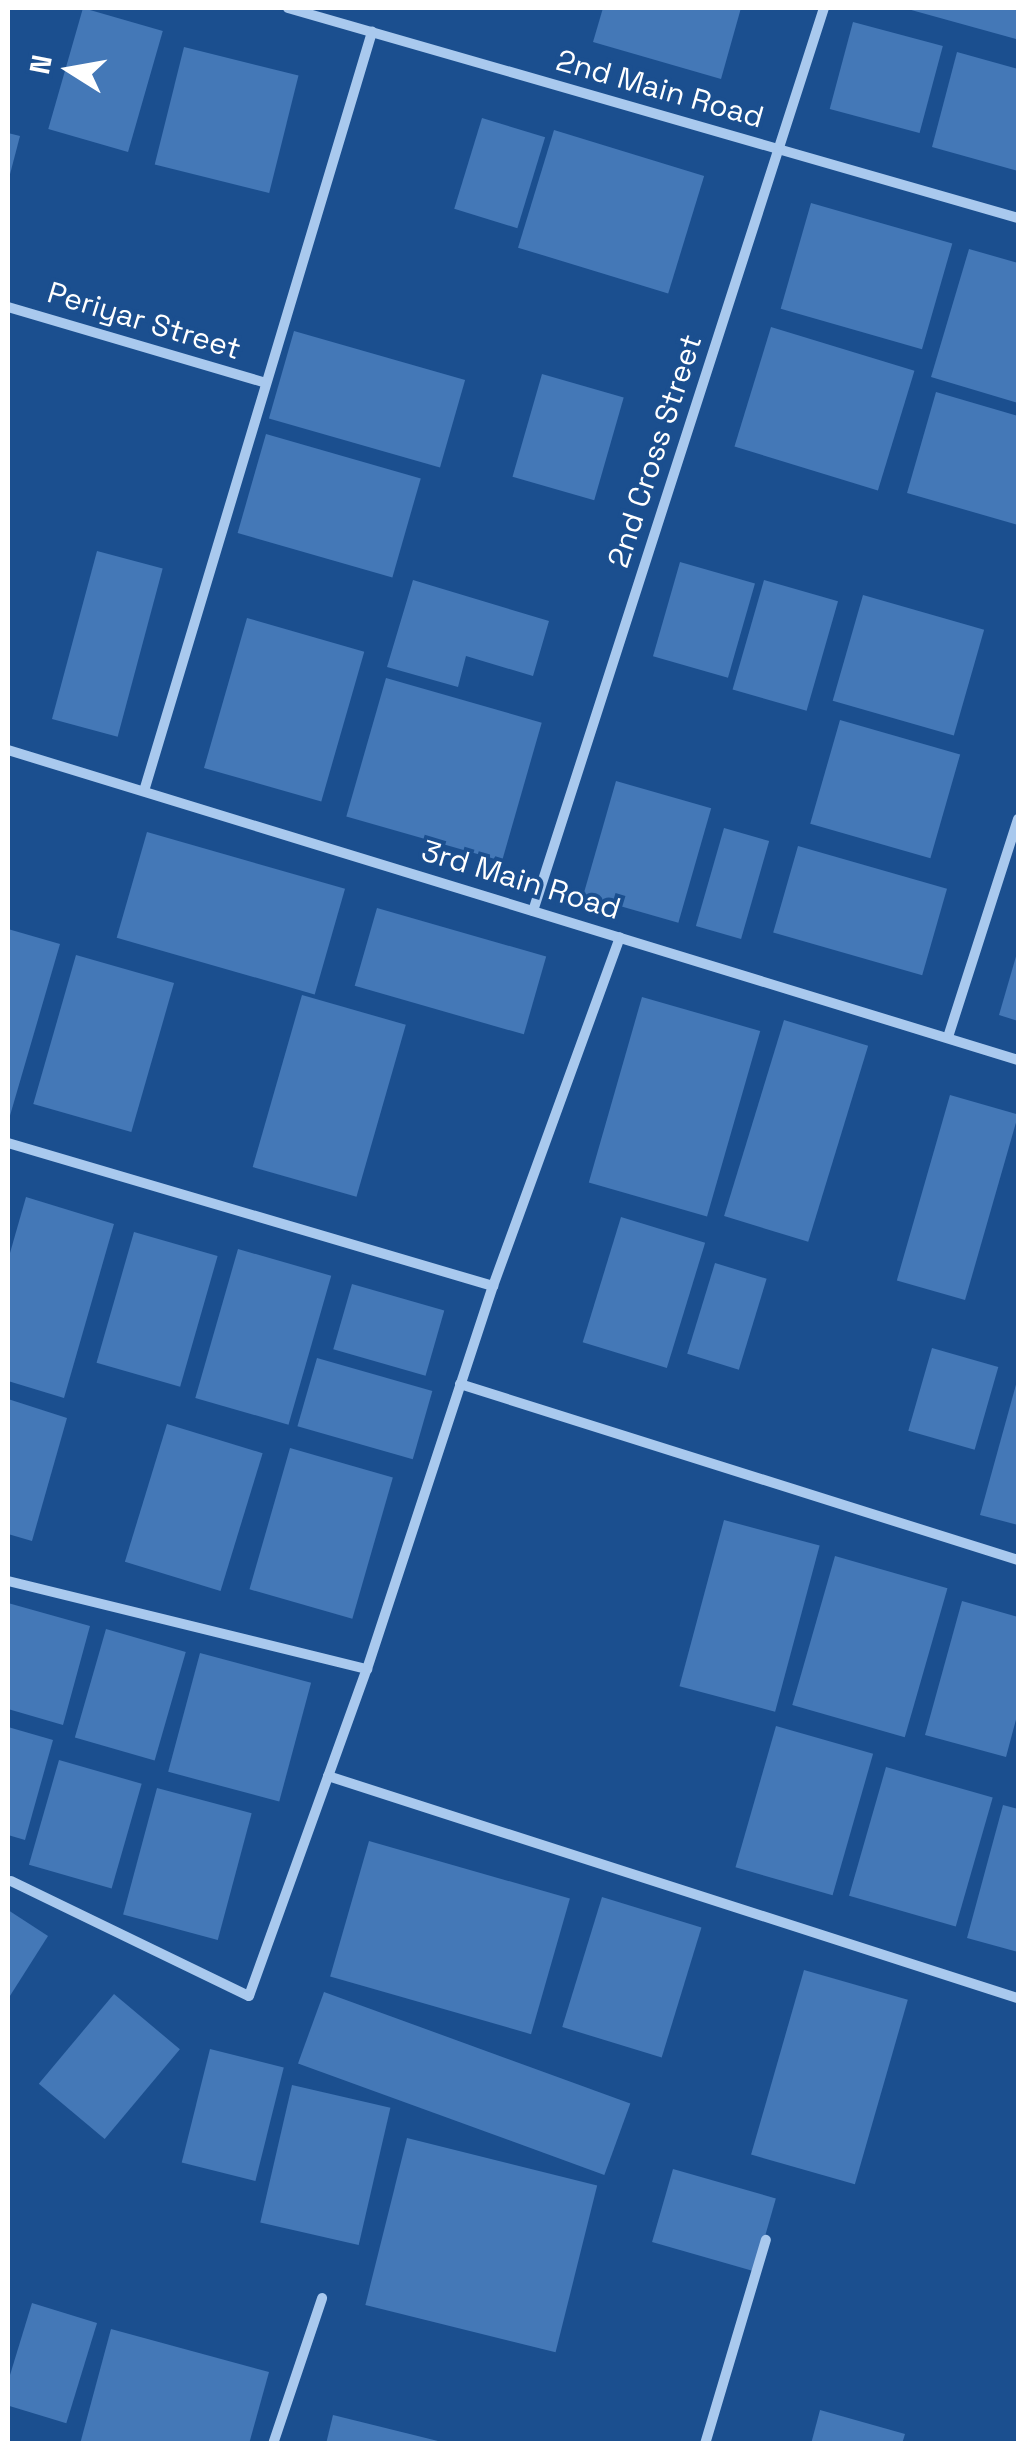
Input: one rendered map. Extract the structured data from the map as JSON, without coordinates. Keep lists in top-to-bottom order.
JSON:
{
  "streets": {
    "street": [
      "2nd Main Road",
      "Periyar Street",
      "2nd Cross Street",
      "3rd Main Road"
    ]
  },
  "crossings": [
    ["2nd Main Road", "2nd Cross Street"],
    ["2nd Cross Street", "3rd Main Road"]
  ],
  "north": "left"
}
